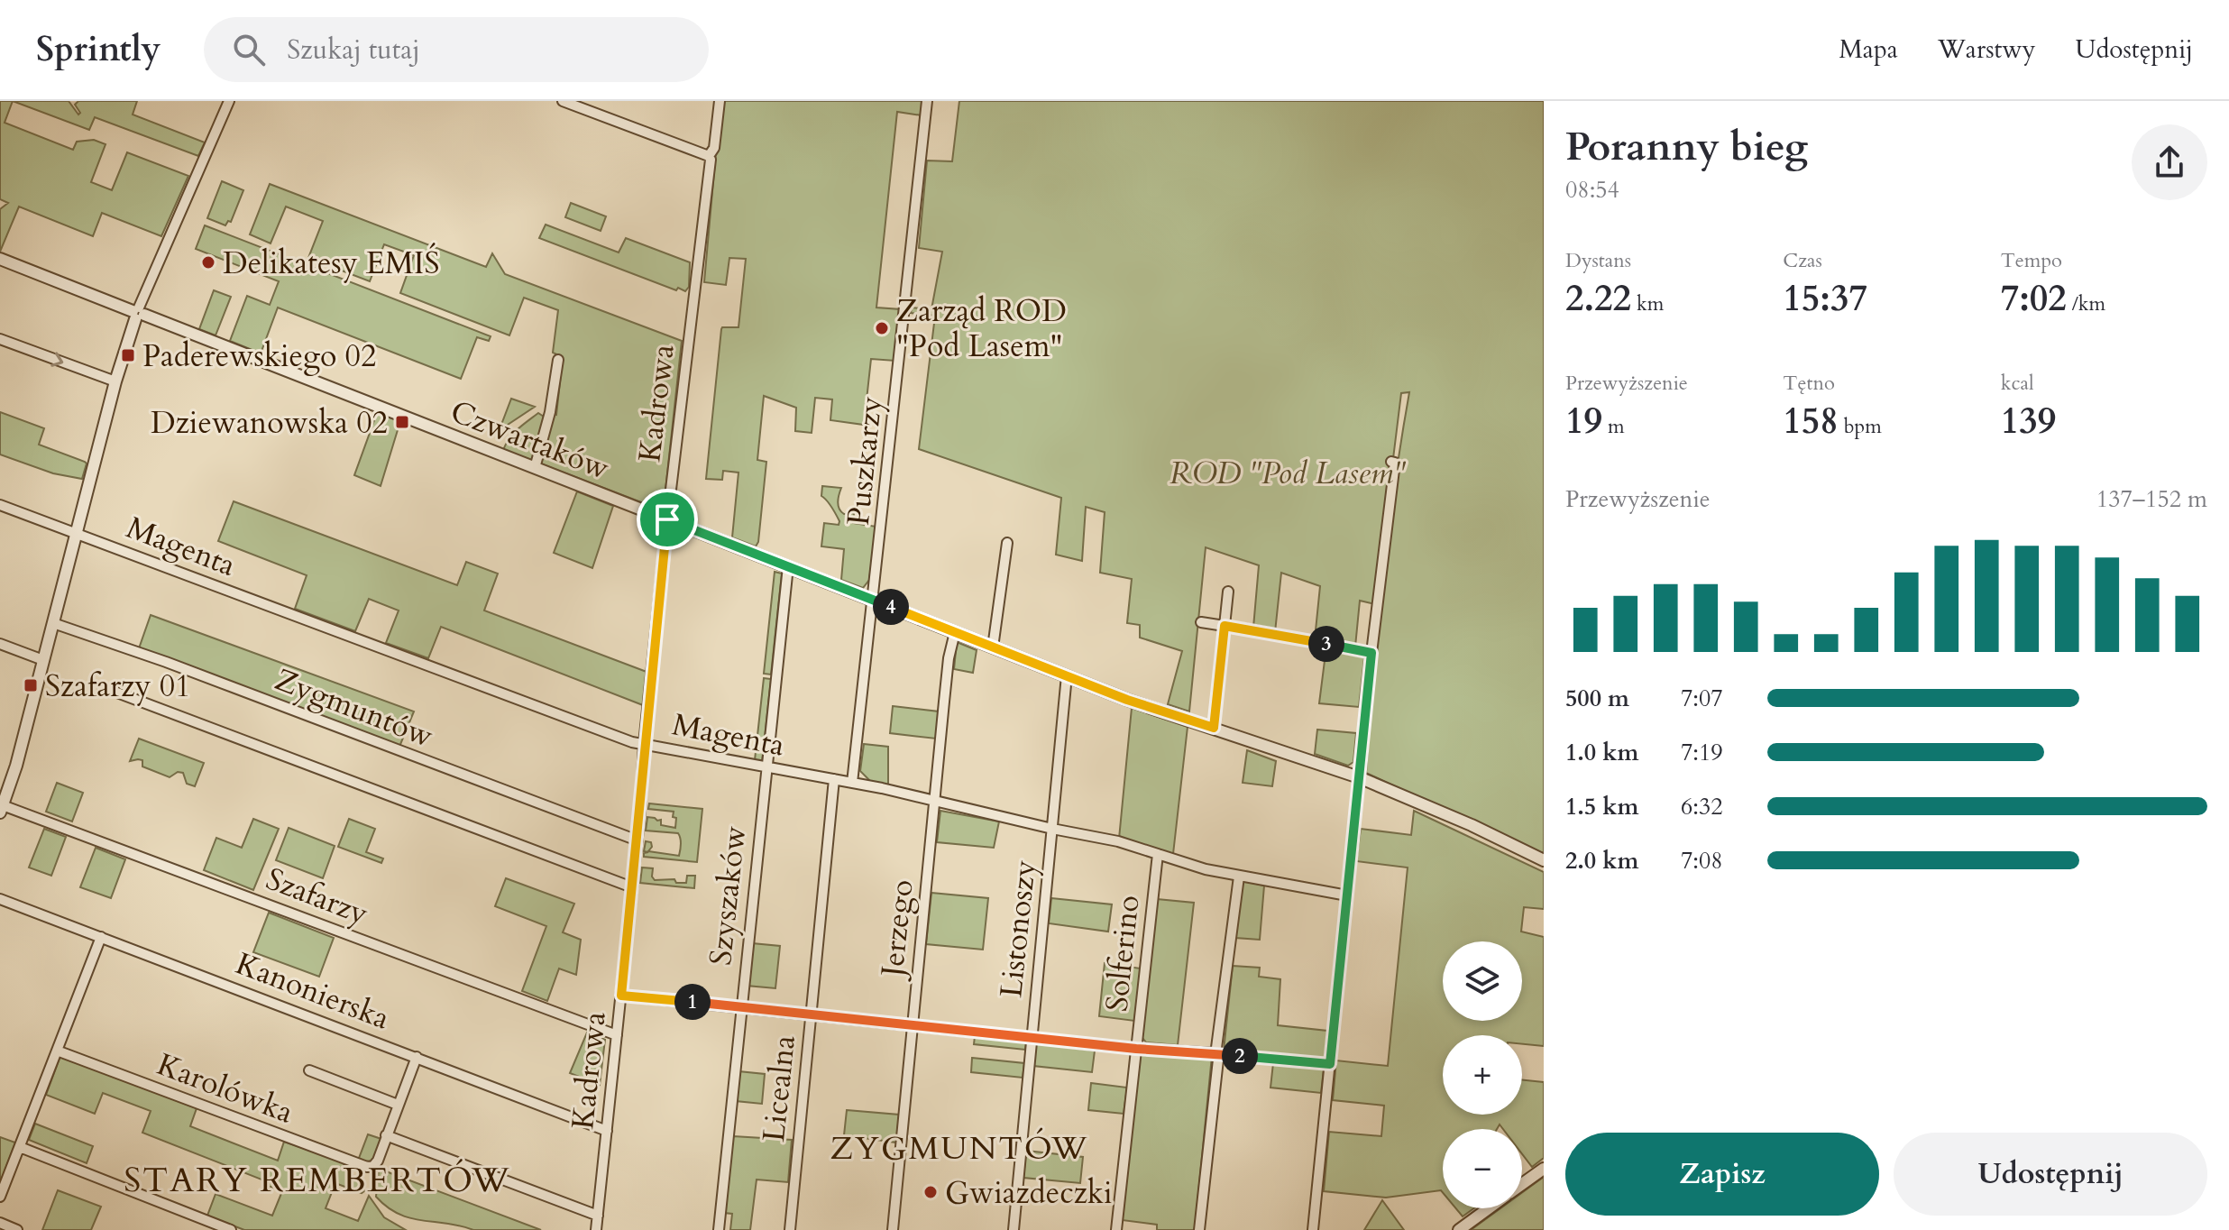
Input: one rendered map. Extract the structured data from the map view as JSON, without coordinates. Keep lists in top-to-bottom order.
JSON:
{
  "streets": {
    "street": [
      "Kadrowa",
      "Czwartaków",
      "Puszkarzy",
      "Magenta",
      "Zygmuntów",
      "Szafarzy",
      "Szyszaków",
      "Jerzego",
      "Listonoszy",
      "Solferino",
      "Kanonierska",
      "Karolówka",
      "Licealna"
    ]
  },
  "crossings": [
    ["Kadrowa", "Czwartaków"],
    ["Kadrowa", "Magenta"],
    ["Kadrowa", "Zygmuntów"],
    ["Kadrowa", "Szafarzy"],
    ["Kadrowa", "Kanonierska"],
    ["Czwartaków", "Puszkarzy"],
    ["Czwartaków", "Szyszaków"],
    ["Czwartaków", "Jerzego"],
    ["Czwartaków", "Listonoszy"],
    ["Puszkarzy", "Magenta"],
    ["Magenta", "Szyszaków"],
    ["Magenta", "Jerzego"],
    ["Magenta", "Listonoszy"],
    ["Magenta", "Solferino"],
    ["Magenta", "Licealna"]
  ],
  "districts": ["ZYGMUNTÓW", "STARY REMBERTÓW"],
  "parks": ["ROD \"Pod Lasem\""],
  "places": {
    "other": ["Delikatesy EMIŚ", "Zarząd ROD \"Pod Lasem\"", "Gwiazdeczki"],
    "transit": ["Paderewskiego 02", "Dziewanowska 02", "Szafarzy 01"]
  },
  "page": {
    "header": "Sprintly",
    "search": "Szukaj tutaj",
    "nav": ["Mapa", "Warstwy", "Udostępnij"],
    "heading": ["Poranny bieg", "08:54"],
    "stats": [
      ["Dystans", "2.22 km"],
      ["Czas", "15:37"],
      ["Tempo", "7:02 /km"],
      ["Przewyższenie", "19 m"],
      ["Tętno", "158 bpm"],
      ["kcal", "139"]
    ],
    "chart": ["Przewyższenie", "137–152 m"],
    "pins": [
      "4",
      "3",
      "1",
      "2"
    ],
    "list": [
      {
        "name": "500 m",
        "note": "7:07"
      },
      {
        "name": "1.0 km",
        "note": "7:19"
      },
      {
        "name": "1.5 km",
        "note": "6:32"
      },
      {
        "name": "2.0 km",
        "note": "7:08"
      }
    ],
    "map_buttons": ["+", "−"],
    "buttons": ["Zapisz", "Udostępnij"]
  }
}
